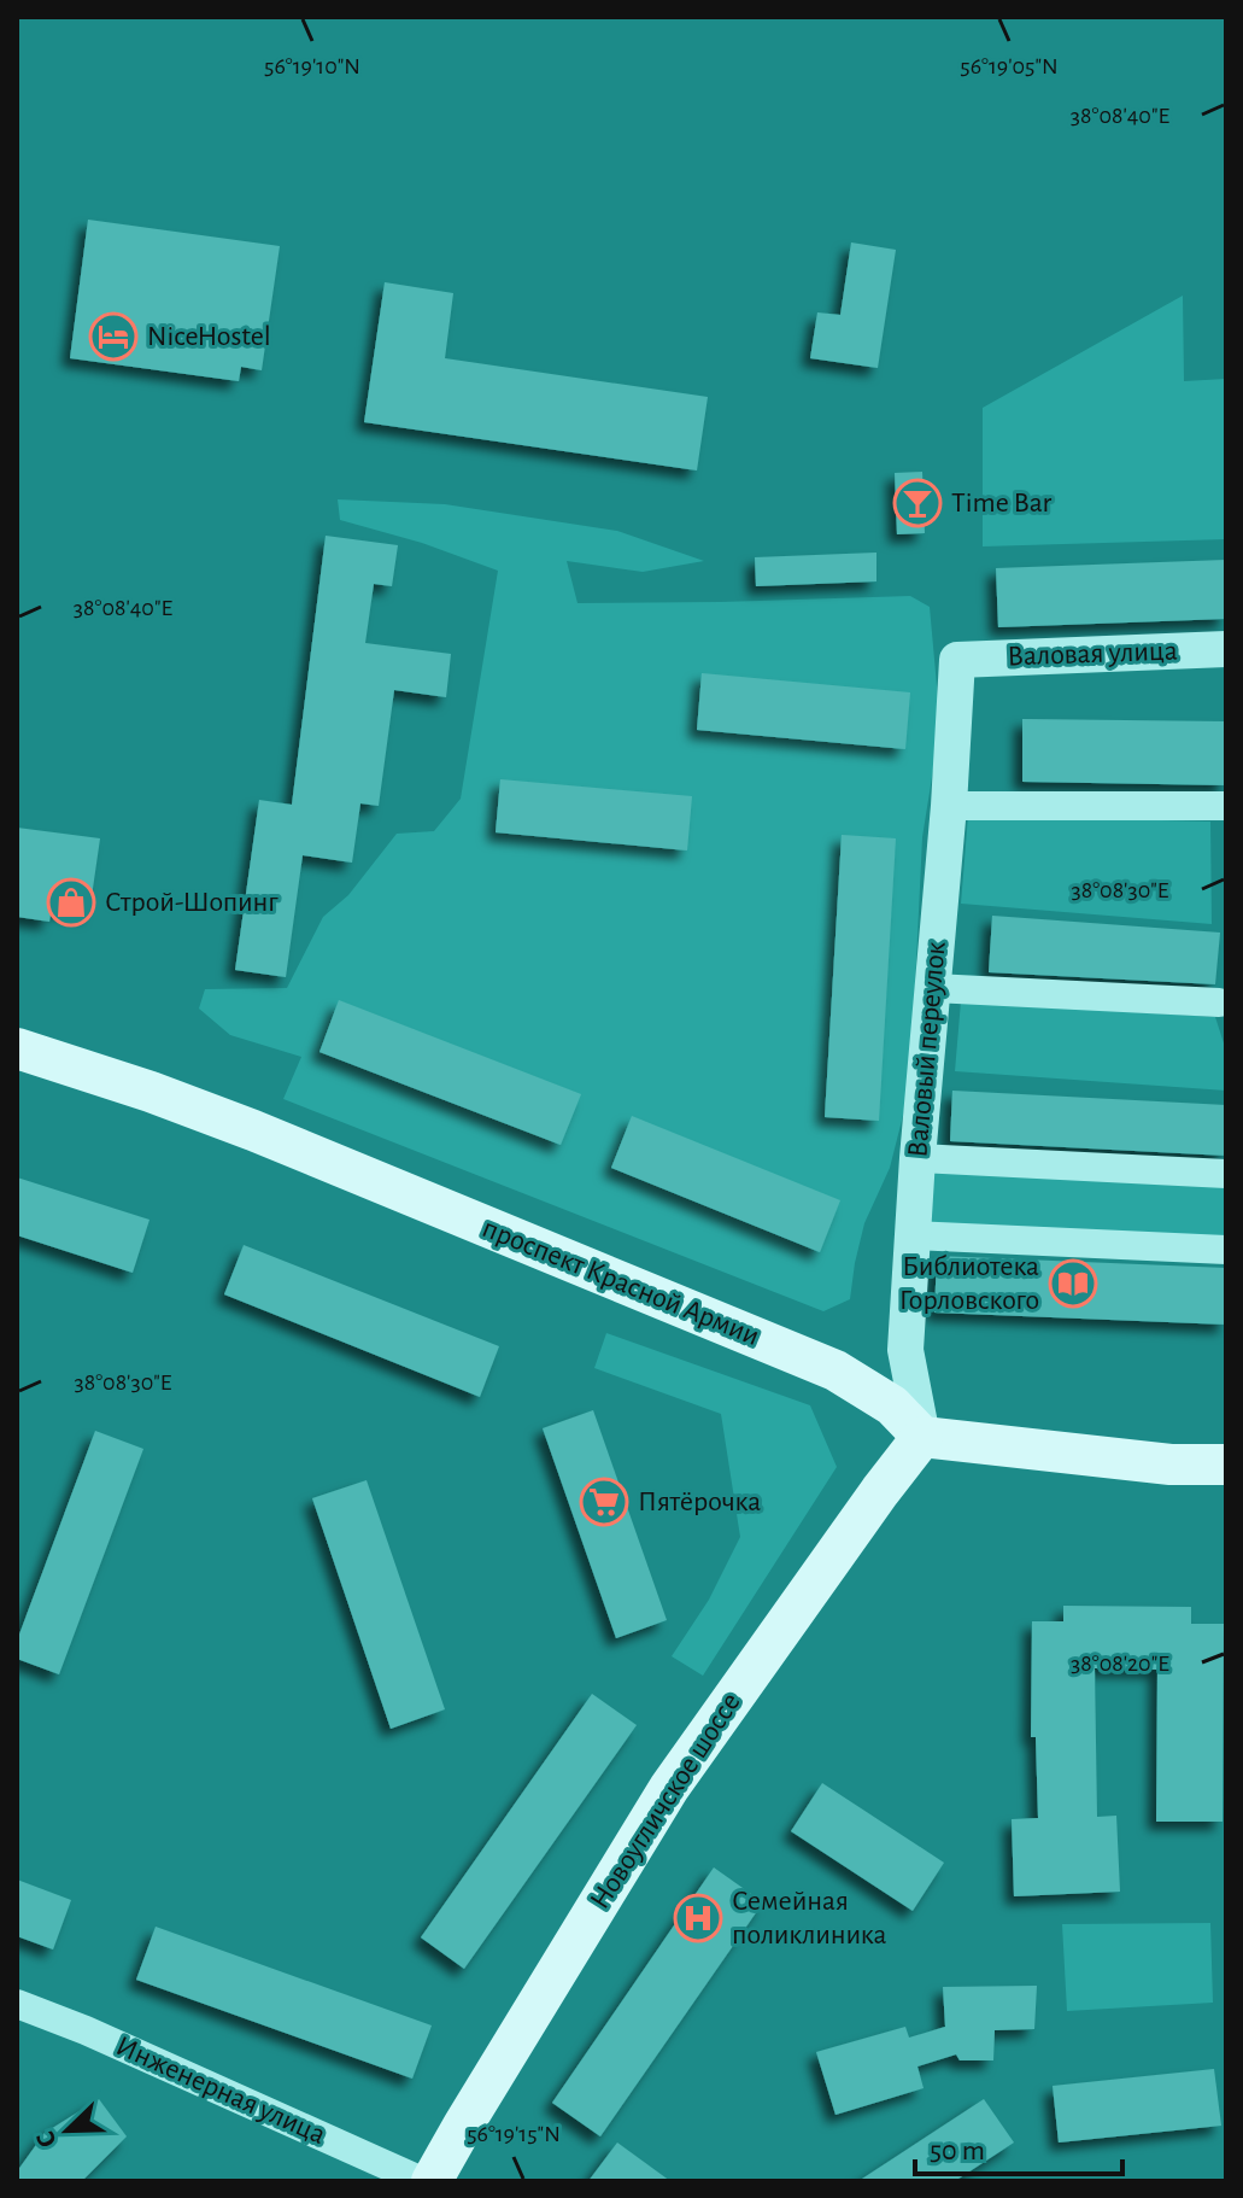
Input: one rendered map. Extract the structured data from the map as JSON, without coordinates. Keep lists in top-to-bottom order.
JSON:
{
  "streets": {
    "main road": ["проспект Красной Армии", "Новоугличское шоссе"],
    "street": ["Валовая улица", "Валовый переулок", "Инженерная улица"]
  },
  "crossings": [
    ["Валовая улица", "Валовый переулок"],
    ["Валовый переулок", "проспект Красной Армии"],
    ["Валовый переулок", "Новоугличское шоссе"],
    ["проспект Красной Армии", "Новоугличское шоссе"]
  ],
  "places": {
    "hotel": ["NiceHostel"],
    "bar": ["Time Bar"],
    "shop": ["Строй-Шопинг"],
    "library": ["Библиотека Горловского"],
    "supermarket": ["Пятёрочка"],
    "hospital": ["Семейная поликлиника"]
  },
  "scale_bar": "50 m",
  "north": "bottom left",
  "coordinates": [
    "56°19'10\"N",
    "56°19'05\"N",
    "38°08'40\"E",
    "38°08'30\"E",
    "38°08'20\"E",
    "56°19'15\"N"
  ]
}
